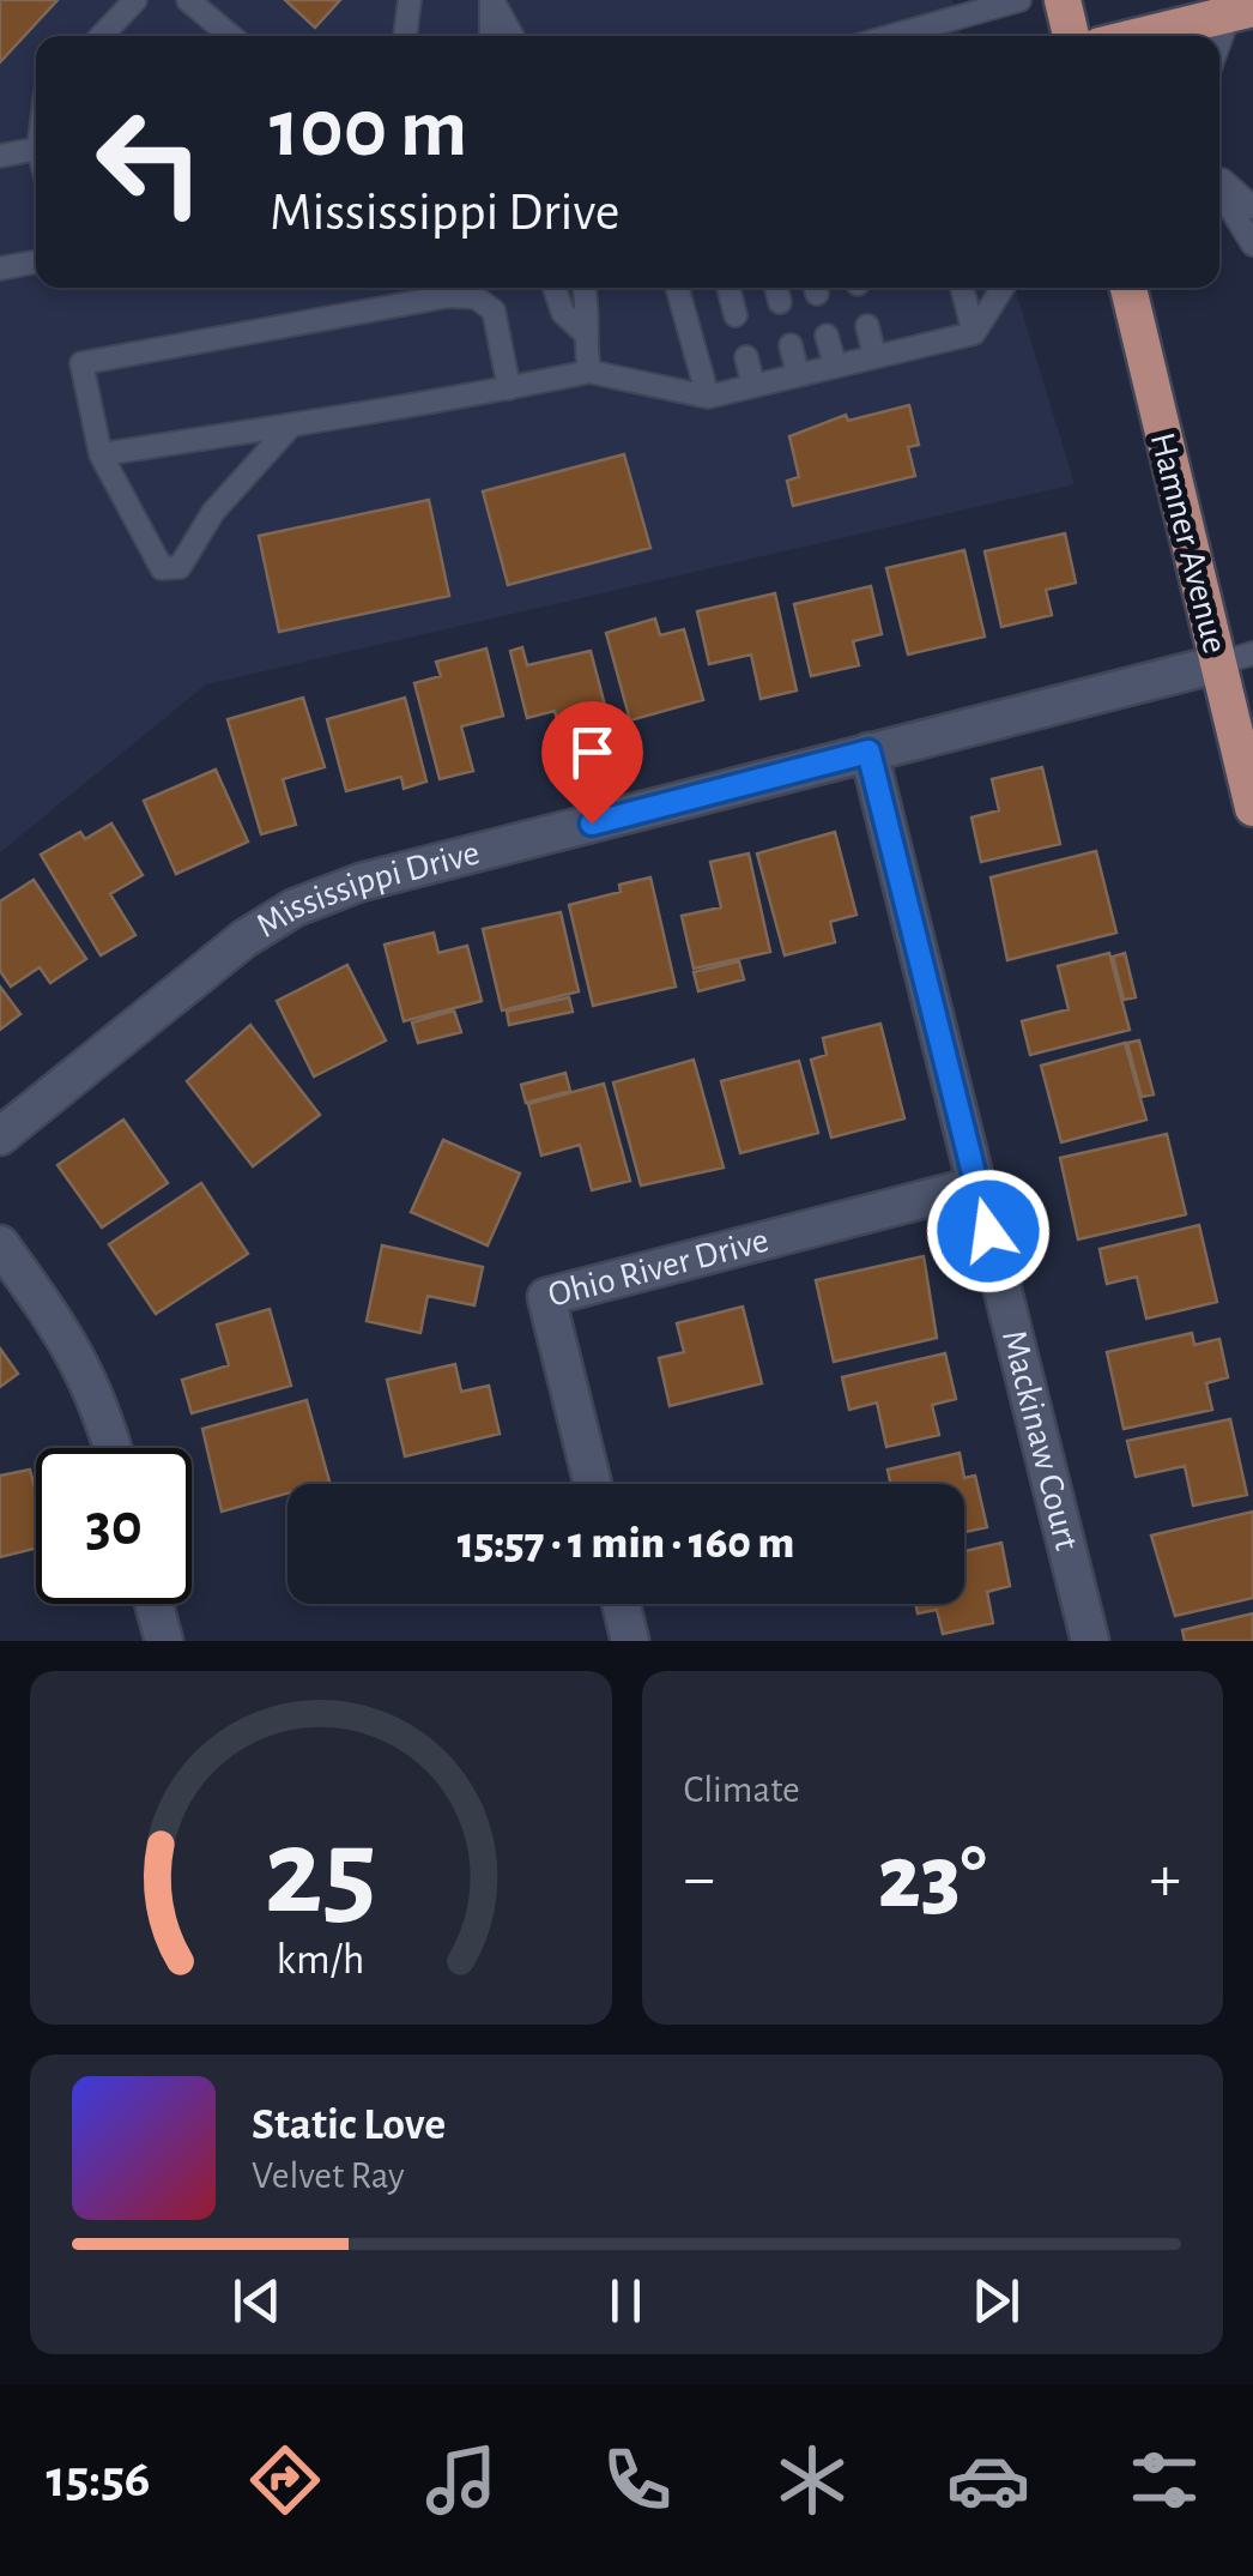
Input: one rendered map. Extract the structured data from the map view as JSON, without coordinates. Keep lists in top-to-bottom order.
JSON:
{
  "streets": {
    "main road": ["Hamner Avenue"],
    "street": ["Mississippi Drive", "Ohio River Drive", "Mackinaw Court"]
  },
  "crossings": [
    ["Hamner Avenue", "Mississippi Drive"],
    ["Mississippi Drive", "Mackinaw Court"],
    ["Ohio River Drive", "Mackinaw Court"]
  ],
  "page": {
    "turn": ["100 m", "Mississippi Drive"],
    "limit": "30",
    "trip": "15:57 · 1 min · 160 m",
    "tile": "Climate",
    "heat": ["−", "23°", "+"],
    "song": ["Static Love", "Velvet Ray"],
    "tabs": "15:56",
    "gauge": ["25", "km/h"]
  }
}
